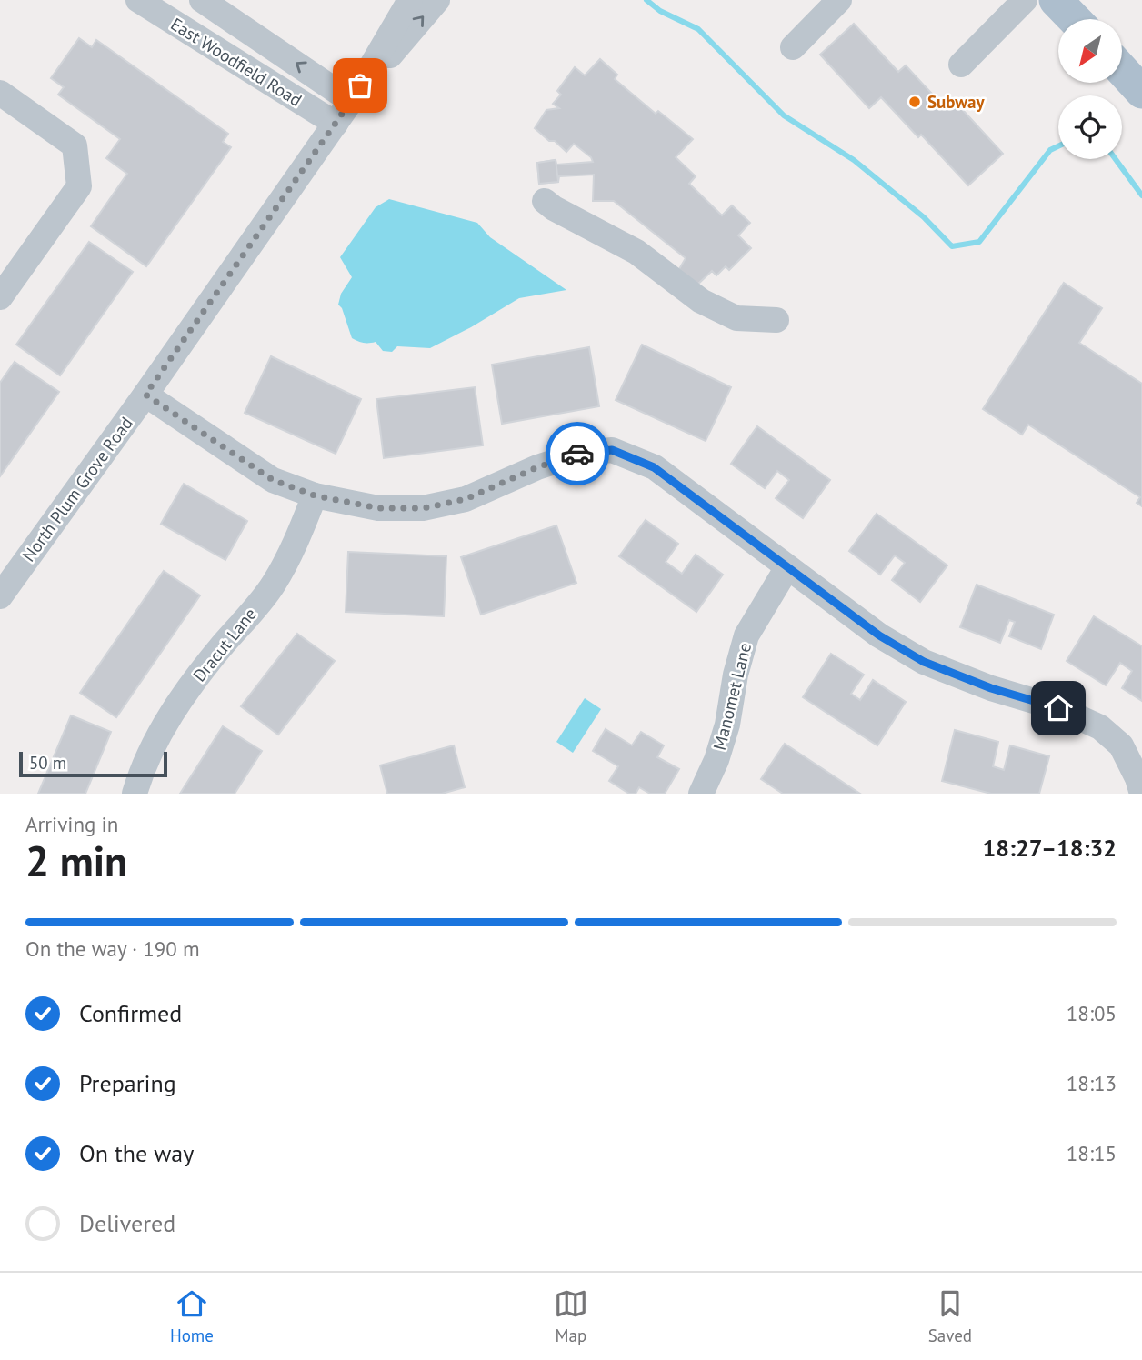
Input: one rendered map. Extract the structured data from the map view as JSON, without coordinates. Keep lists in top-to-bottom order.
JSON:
{
  "streets": {
    "street": [
      "East Woodfield Road",
      "North Plum Grove Road",
      "Dracut Lane",
      "Manomet Lane"
    ]
  },
  "crossings": [
    ["East Woodfield Road", "North Plum Grove Road"]
  ],
  "places": ["Subway"],
  "scale_bar": "50 m",
  "north": "bottom left",
  "page": {
    "scale": "50 m",
    "heading": ["2 min", "Arriving in", "18:27–18:32"],
    "bar": "On the way · 190 m",
    "list": [
      ["Confirmed", "18:05"],
      ["Preparing", "18:13"],
      ["On the way", "18:15"],
      "Delivered"
    ],
    "tabs": ["Home", "Map", "Saved"]
  }
}
